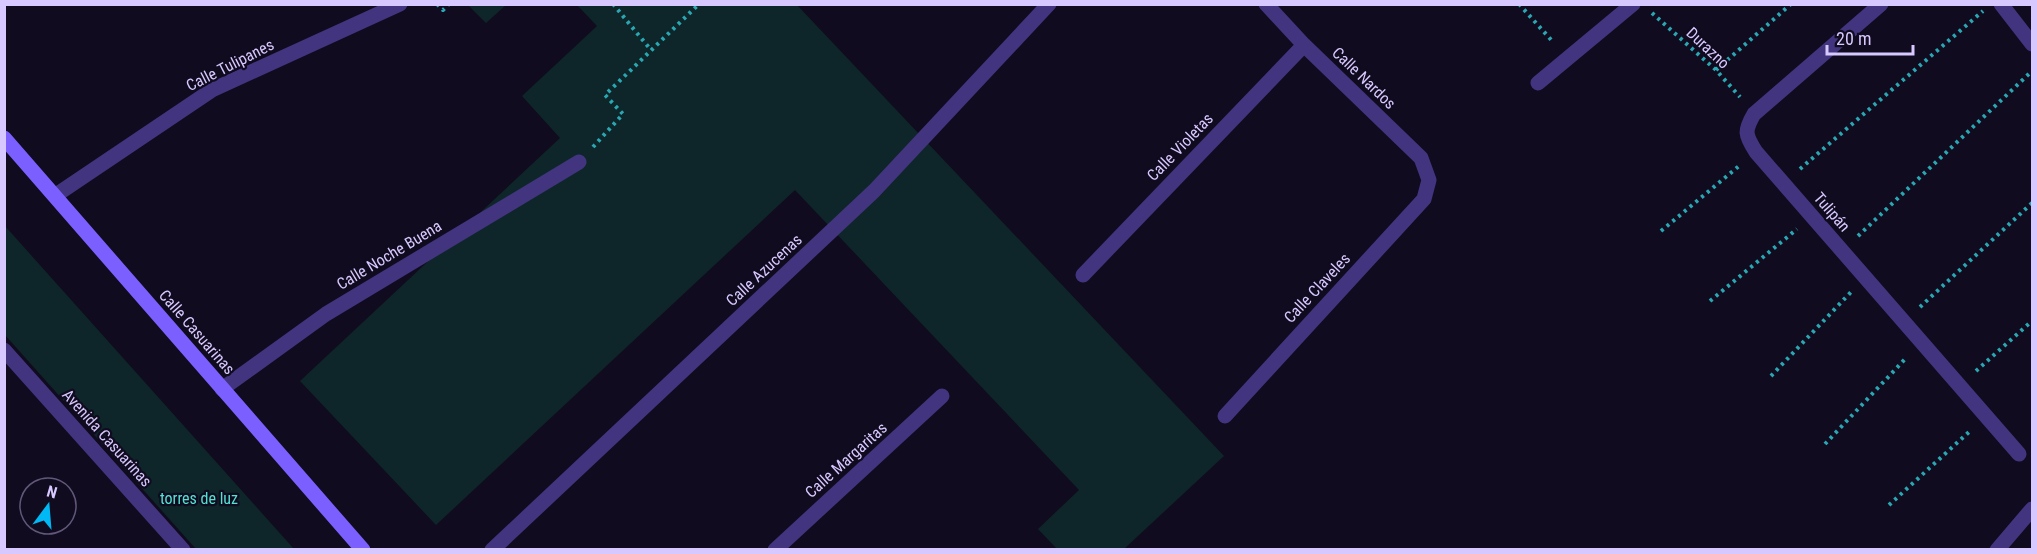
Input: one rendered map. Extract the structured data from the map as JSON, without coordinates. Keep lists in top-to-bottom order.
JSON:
{
  "streets": {
    "street": [
      "Calle Tulipanes",
      "Calle Nardos",
      "Calle Violetas",
      "Tulipán",
      "Calle Noche Buena",
      "Calle Azucenas",
      "Calle Claveles",
      "Calle Casuarinas",
      "Avenida Casuarinas",
      "Calle Margaritas"
    ],
    "path": ["Durazno"]
  },
  "crossings": [
    ["Durazno", "Tulipán"],
    ["Calle Tulipanes", "Calle Casuarinas"],
    ["Calle Nardos", "Calle Violetas"],
    ["Calle Nardos", "Calle Claveles"],
    ["Calle Noche Buena", "Calle Casuarinas"]
  ],
  "parks": ["torres de luz"],
  "scale_bar": "20 m",
  "north": "top"
}
